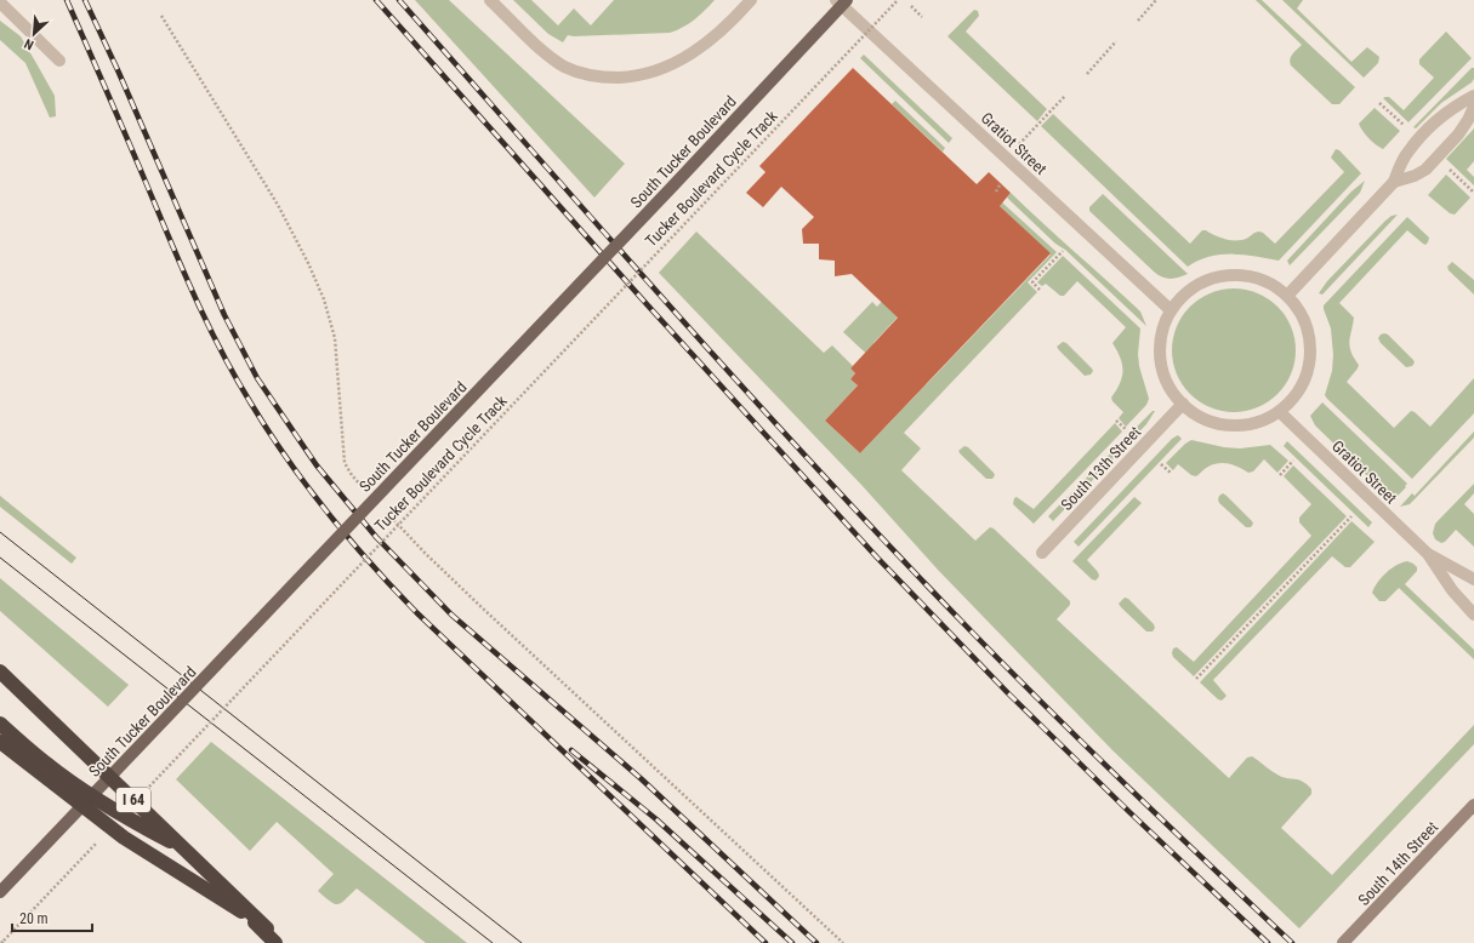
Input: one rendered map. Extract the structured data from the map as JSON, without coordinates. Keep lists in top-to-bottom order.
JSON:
{
  "streets": {
    "highway": ["I 64"],
    "main road": ["South Tucker Boulevard", "South 14th Street"],
    "street": ["Gratiot Street", "South 13th Street"],
    "path": ["Tucker Boulevard Cycle Track"]
  },
  "crossings": [
    ["Gratiot Street", "South 13th Street"]
  ],
  "scale_bar": "20 m",
  "north": "bottom left"
}
